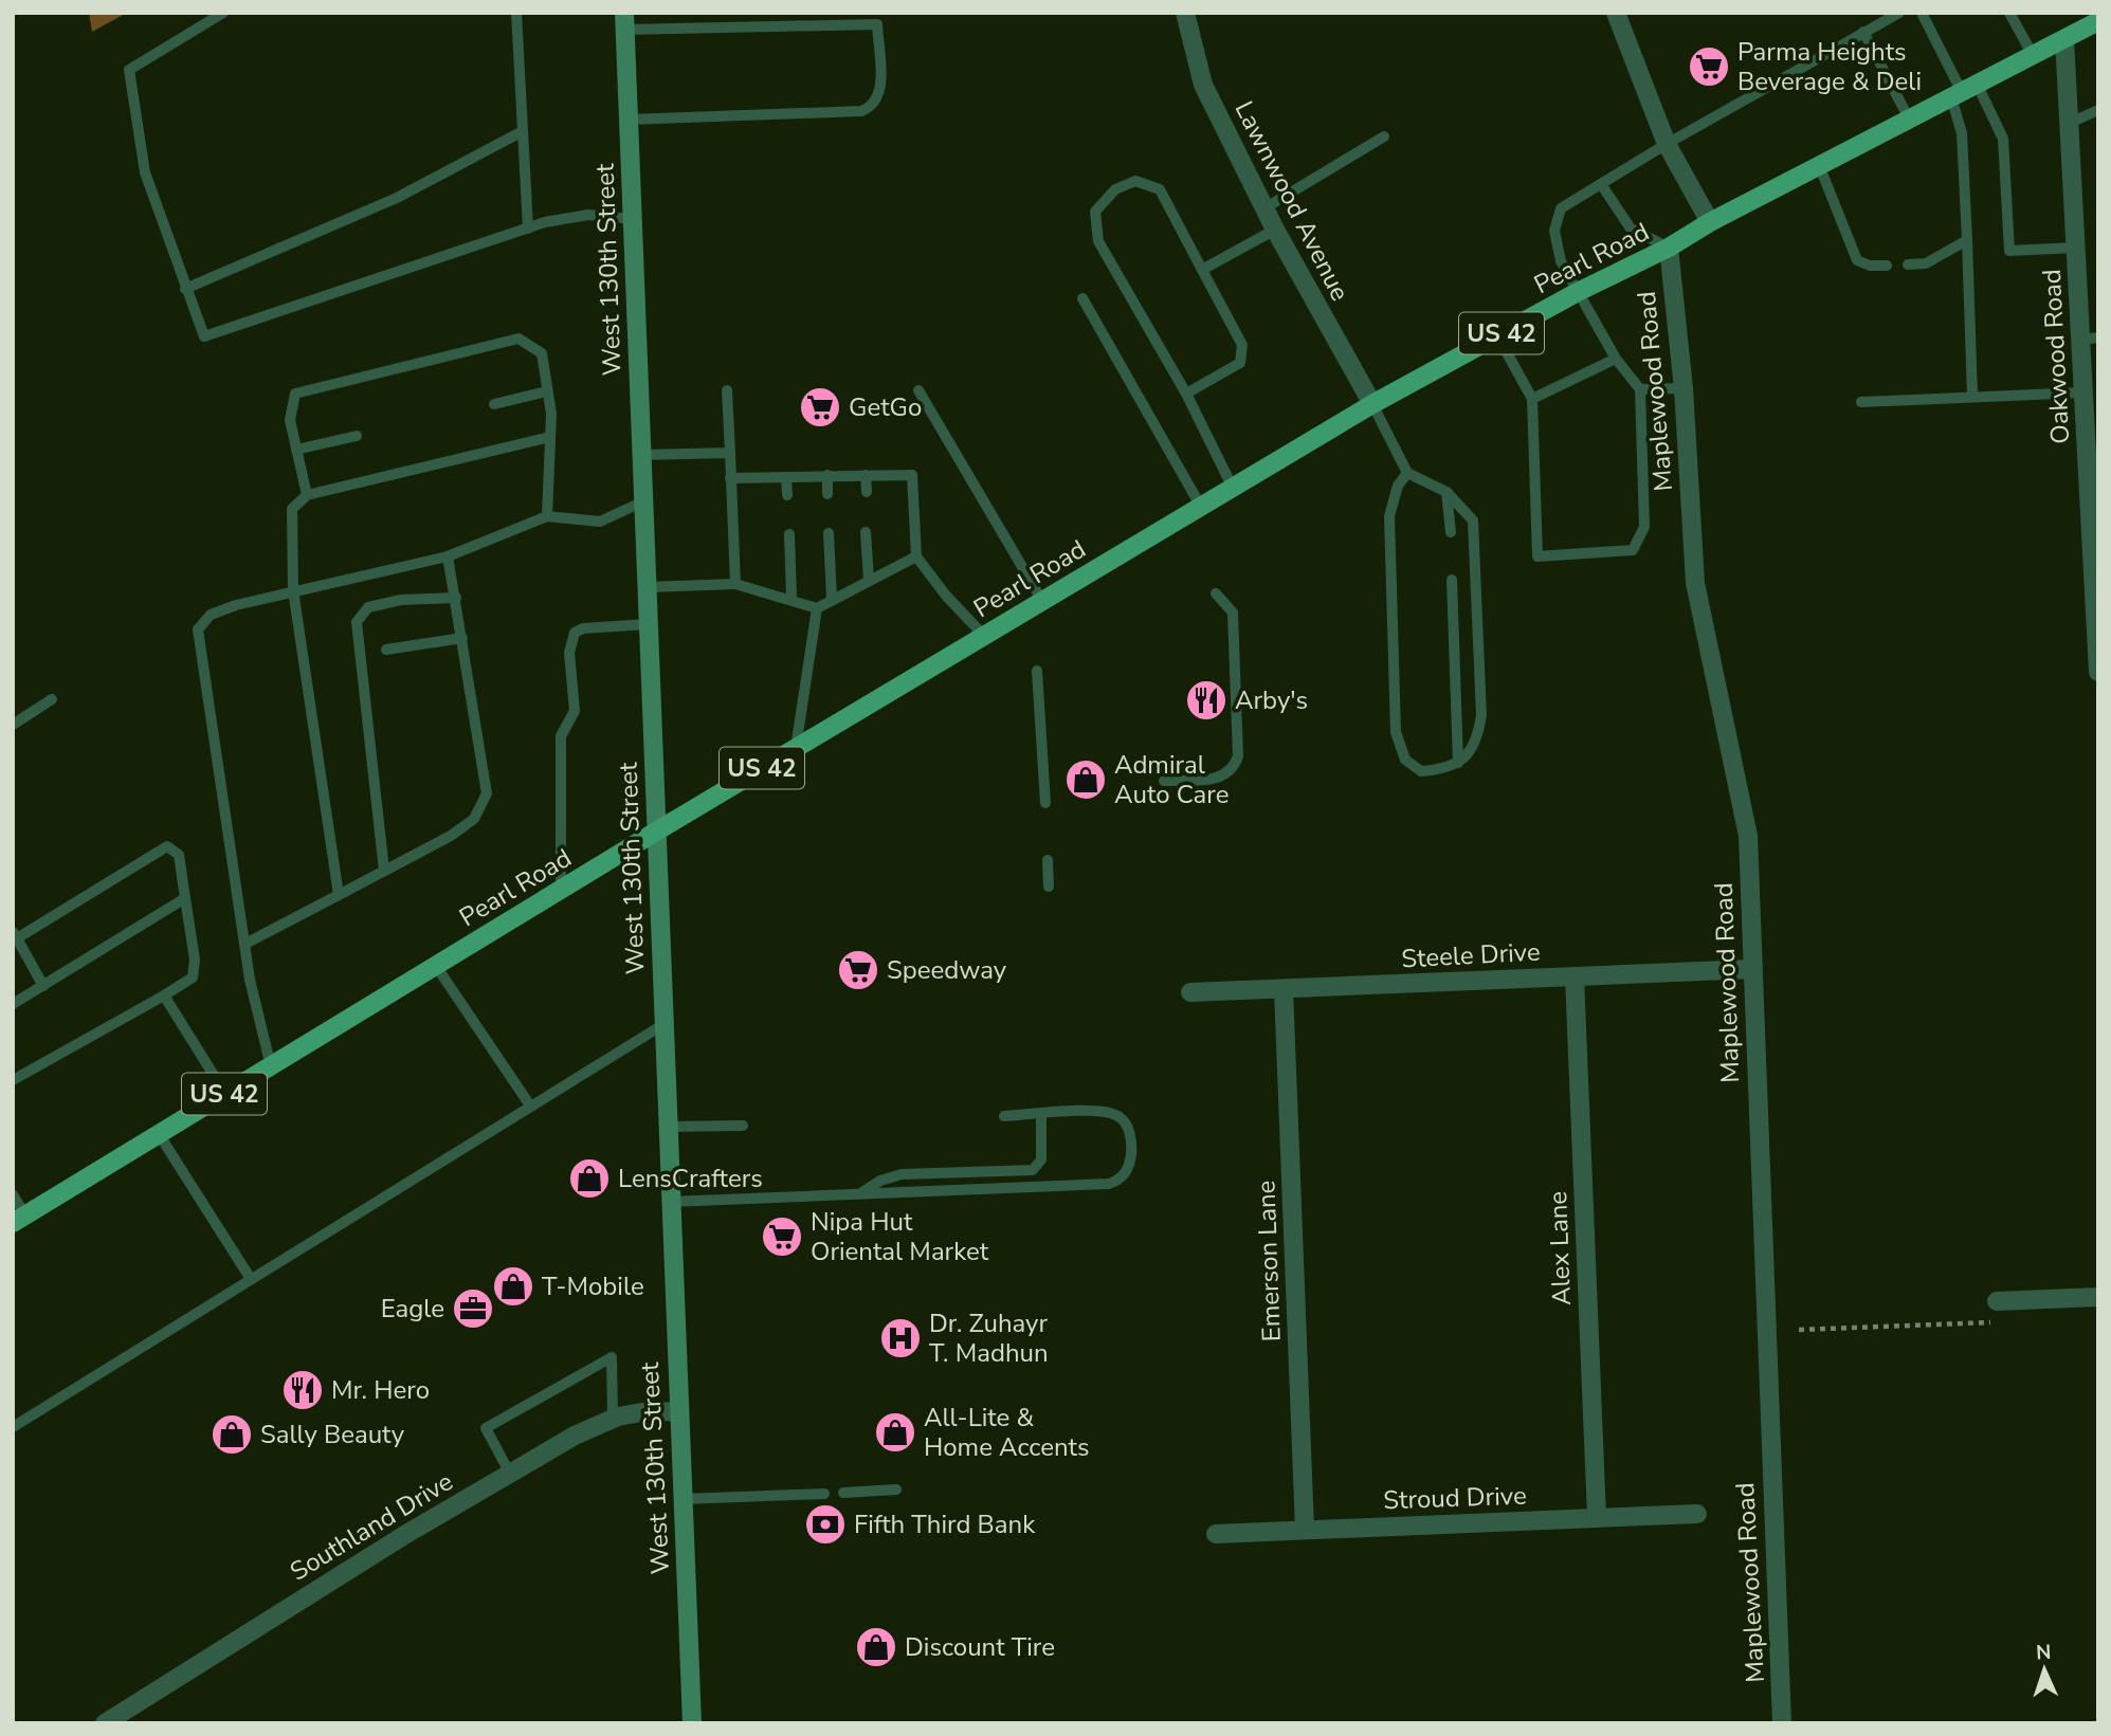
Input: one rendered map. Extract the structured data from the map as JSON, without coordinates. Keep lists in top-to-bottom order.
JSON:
{
  "streets": {
    "main road": ["Pearl Road", "West 130th Street", "US 42"],
    "street": [
      "Lawnwood Avenue",
      "Oakwood Road",
      "Maplewood Road",
      "Steele Drive",
      "Alex Lane",
      "Emerson Lane",
      "Stroud Drive",
      "Southland Drive"
    ]
  },
  "crossings": [
    ["Lawnwood Avenue", "Pearl Road"],
    ["Pearl Road", "West 130th Street"],
    ["Pearl Road", "Oakwood Road"],
    ["Pearl Road", "Maplewood Road"],
    ["West 130th Street", "Southland Drive"],
    ["Maplewood Road", "Steele Drive"],
    ["Steele Drive", "Alex Lane"],
    ["Steele Drive", "Emerson Lane"],
    ["Alex Lane", "Stroud Drive"],
    ["Emerson Lane", "Stroud Drive"]
  ],
  "places": {
    "supermarket": [
      "Parma Heights Beverage & Deli",
      "GetGo",
      "Speedway",
      "Nipa Hut Oriental Market"
    ],
    "restaurant": ["Arby's", "Mr. Hero"],
    "shop": [
      "Admiral Auto Care",
      "LensCrafters",
      "T-Mobile",
      "All-Lite & Home Accents",
      "Sally Beauty",
      "Discount Tire"
    ],
    "office": ["Eagle"],
    "hospital": ["Dr. Zuhayr T. Madhun"],
    "bank": ["Fifth Third Bank"]
  },
  "north": "top"
}
